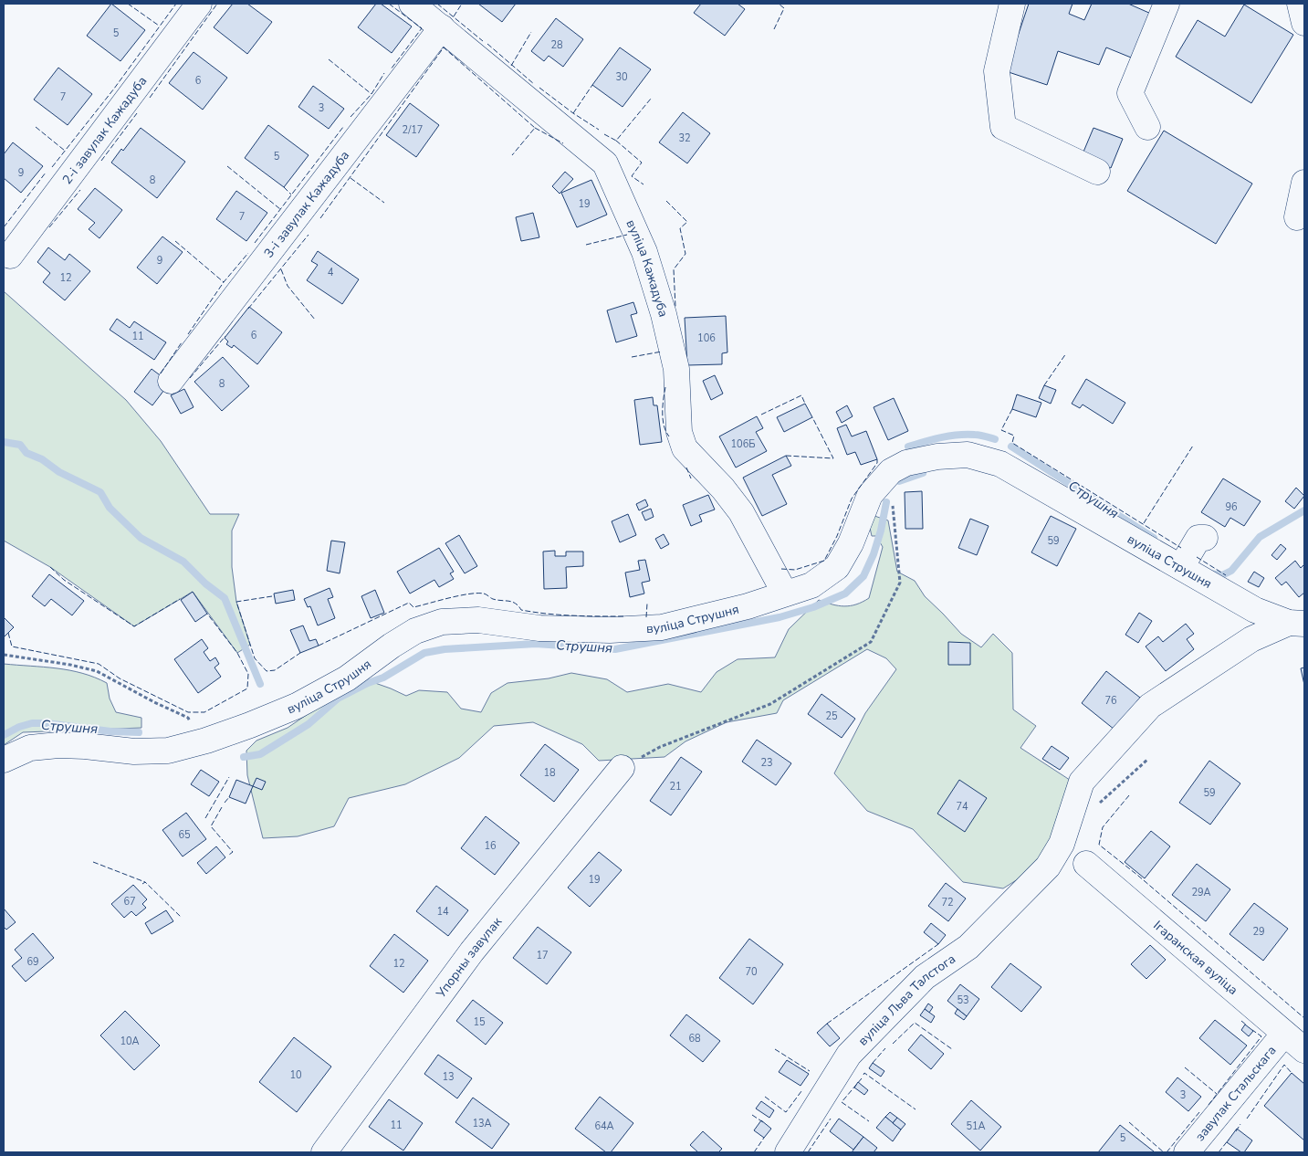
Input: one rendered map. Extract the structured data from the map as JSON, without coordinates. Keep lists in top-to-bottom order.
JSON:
{
  "streets": {
    "street": [
      "2-і завулак Кажадуба",
      "3-і завулак Кажадуба",
      "вуліца Кажадуба",
      "вуліца Струшня",
      "Ігаранская вуліца",
      "Упорны завулак",
      "вуліца Льва Талстога",
      "завулак Стальскага"
    ]
  },
  "crossings": [
    ["3-і завулак Кажадуба", "вуліца Кажадуба"],
    ["вуліца Кажадуба", "вуліца Струшня"],
    ["вуліца Струшня", "вуліца Льва Талстога"],
    ["Ігаранская вуліца", "завулак Стальскага"]
  ],
  "water": ["Струшня"],
  "house_numbers": [
    "5",
    "28",
    "30",
    "6",
    "7",
    "3",
    "2/17",
    "32",
    "5",
    "9",
    "8",
    "19",
    "7",
    "9",
    "4",
    "12",
    "6",
    "11",
    "106",
    "8",
    "106Б",
    "96",
    "59",
    "76",
    "25",
    "23",
    "18",
    "21",
    "59",
    "74",
    "65",
    "16",
    "19",
    "29А",
    "67",
    "72",
    "14",
    "29",
    "17",
    "69",
    "12",
    "70",
    "53",
    "15",
    "68",
    "10А",
    "10",
    "13",
    "3",
    "13А",
    "11",
    "64А",
    "51А",
    "5"
  ]
}
